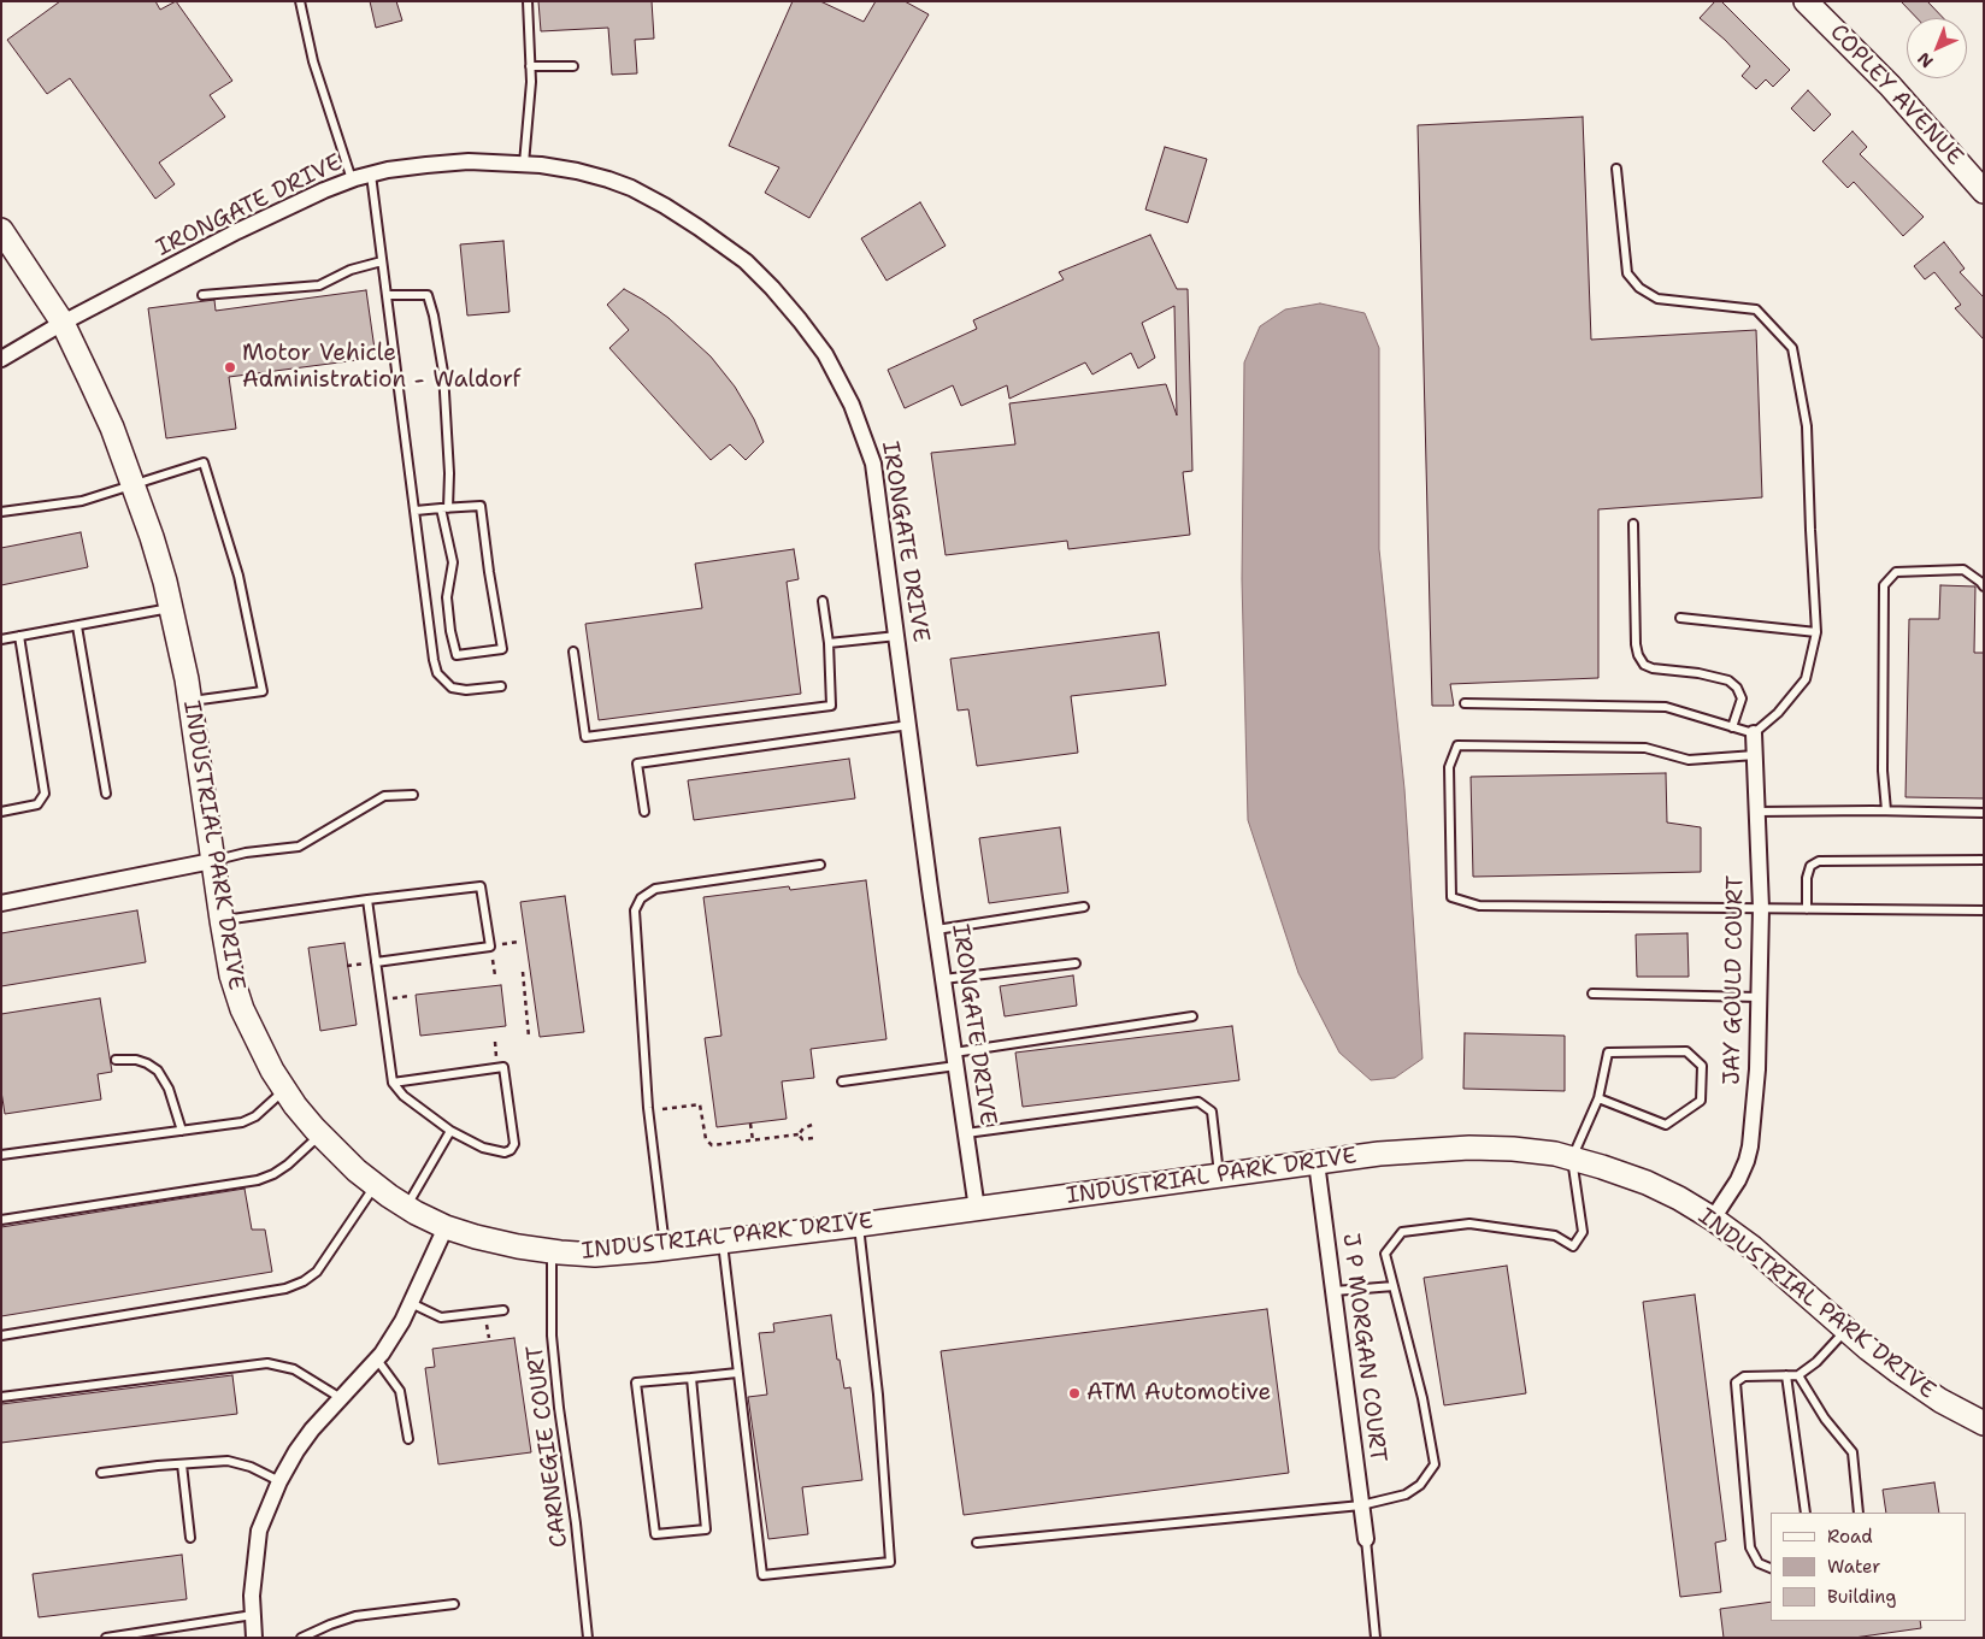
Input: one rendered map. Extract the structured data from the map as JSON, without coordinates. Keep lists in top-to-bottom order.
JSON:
{
  "streets": {
    "street": [
      "COPLEY AVENUE",
      "IRONGATE DRIVE",
      "INDUSTRIAL PARK DRIVE",
      "JAY GOULD COURT",
      "J P MORGAN COURT"
    ],
    "lane": ["CARNEGIE COURT"]
  },
  "crossings": [
    ["IRONGATE DRIVE", "INDUSTRIAL PARK DRIVE"],
    ["INDUSTRIAL PARK DRIVE", "JAY GOULD COURT"],
    ["INDUSTRIAL PARK DRIVE", "J P MORGAN COURT"],
    ["INDUSTRIAL PARK DRIVE", "CARNEGIE COURT"]
  ],
  "places": ["Motor Vehicle Administration - Waldorf", "ATM Automotive"],
  "legend": ["Road", "Water", "Building"],
  "north": "bottom left"
}
